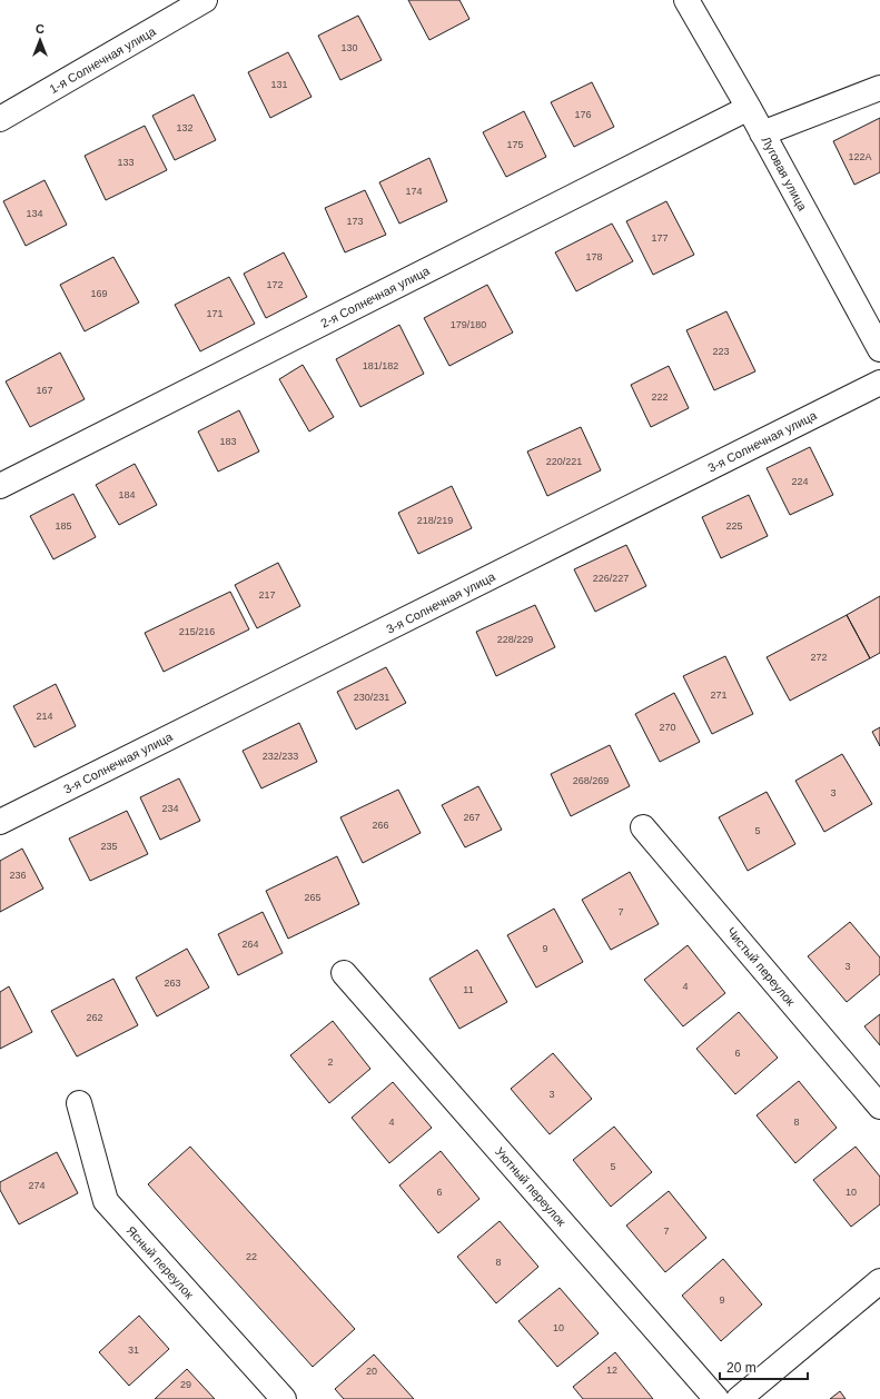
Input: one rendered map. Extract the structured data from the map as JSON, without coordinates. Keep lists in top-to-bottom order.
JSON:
{
  "streets": {
    "street": [
      "1-я Солнечная улица",
      "Луговая улица",
      "2-я Солнечная улица",
      "3-я Солнечная улица",
      "Чистый переулок",
      "Уютный переулок",
      "Ясный переулок"
    ]
  },
  "crossings": [
    ["Луговая улица", "2-я Солнечная улица"]
  ],
  "house_numbers": [
    "130",
    "131",
    "176",
    "132",
    "175",
    "122А",
    "133",
    "174",
    "134",
    "173",
    "177",
    "178",
    "172",
    "169",
    "171",
    "179/180",
    "223",
    "181/182",
    "167",
    "222",
    "183",
    "220/221",
    "224",
    "184",
    "218/219",
    "185",
    "225",
    "226/227",
    "217",
    "215/216",
    "228/229",
    "272",
    "271",
    "230/231",
    "214",
    "270",
    "232/233",
    "268/269",
    "3",
    "234",
    "267",
    "266",
    "5",
    "235",
    "236",
    "265",
    "7",
    "264",
    "9",
    "3",
    "263",
    "4",
    "11",
    "262",
    "6",
    "2",
    "3",
    "4",
    "8",
    "5",
    "274",
    "6",
    "10",
    "7",
    "22",
    "8",
    "9",
    "10",
    "31",
    "12",
    "20",
    "29"
  ],
  "scale_bar": "20 m",
  "north": "top"
}
